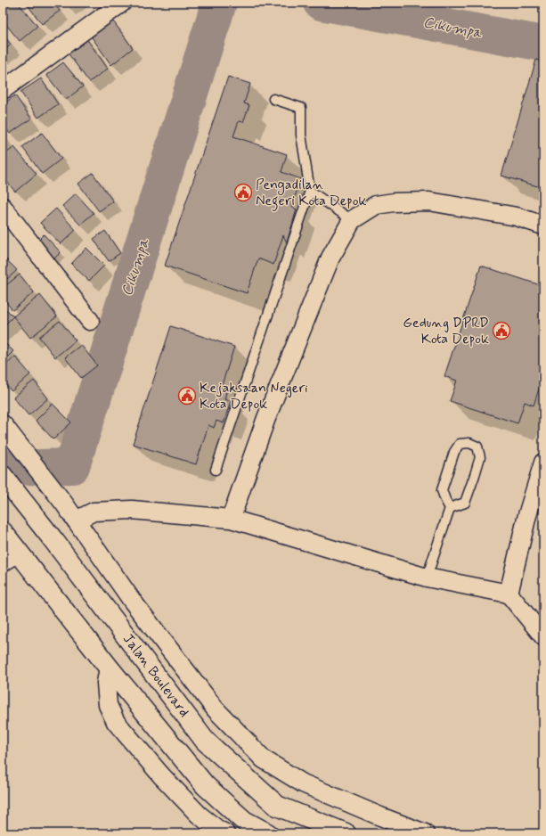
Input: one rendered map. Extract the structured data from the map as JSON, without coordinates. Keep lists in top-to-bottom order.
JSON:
{
  "streets": {
    "main road": ["Jalan Boulevard"]
  },
  "water": ["Cikumpa"],
  "places": {
    "public building": ["Pengadilan Negeri Kota Depok", "Gedung DPRD Kota Depok", "Kejaksaan Negeri Kota Depok"]
  }
}
